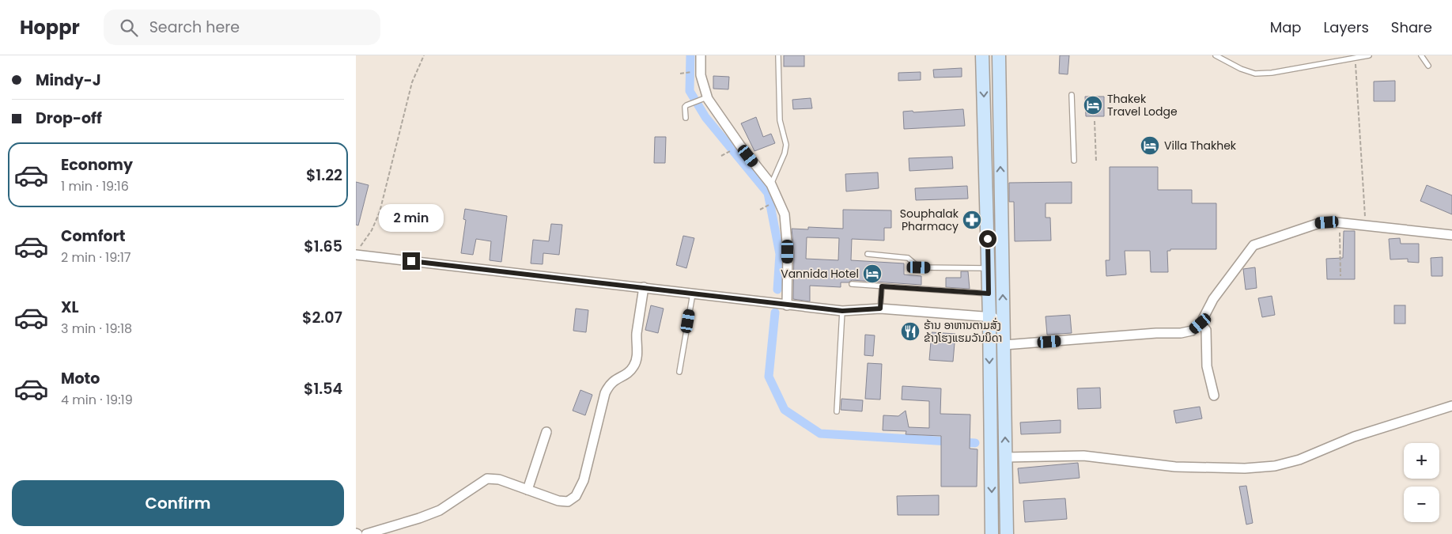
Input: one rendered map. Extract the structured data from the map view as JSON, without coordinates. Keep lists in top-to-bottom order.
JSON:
{
  "places": {
    "hotel": ["Thakek Travel Lodge", "Villa Thakhek", "Vannida Hotel"],
    "pharmacy": ["Souphalak Pharmacy"],
    "restaurant": ["ຮ້ານ ອາຫານຕາມສັ່ງ ຂ້າງໂຮງແຮມວັນນິດາ"]
  },
  "page": {
    "header": "Hoppr",
    "search": "Search here",
    "nav": ["Map", "Layers", "Share"],
    "banner": ["Mindy-J", "Drop-off"],
    "list": [
      {
        "name": "Economy",
        "note": "1 min · 19:16",
        "value": "$1.22"
      },
      {
        "name": "Comfort",
        "note": "2 min · 19:17",
        "value": "$1.65"
      },
      {
        "name": "XL",
        "note": "3 min · 19:18",
        "value": "$2.07"
      },
      {
        "name": "Moto",
        "note": "4 min · 19:19",
        "value": "$1.54"
      }
    ],
    "bubble": "2 min",
    "map_buttons": ["+", "−"],
    "buttons": "Confirm"
  }
}
